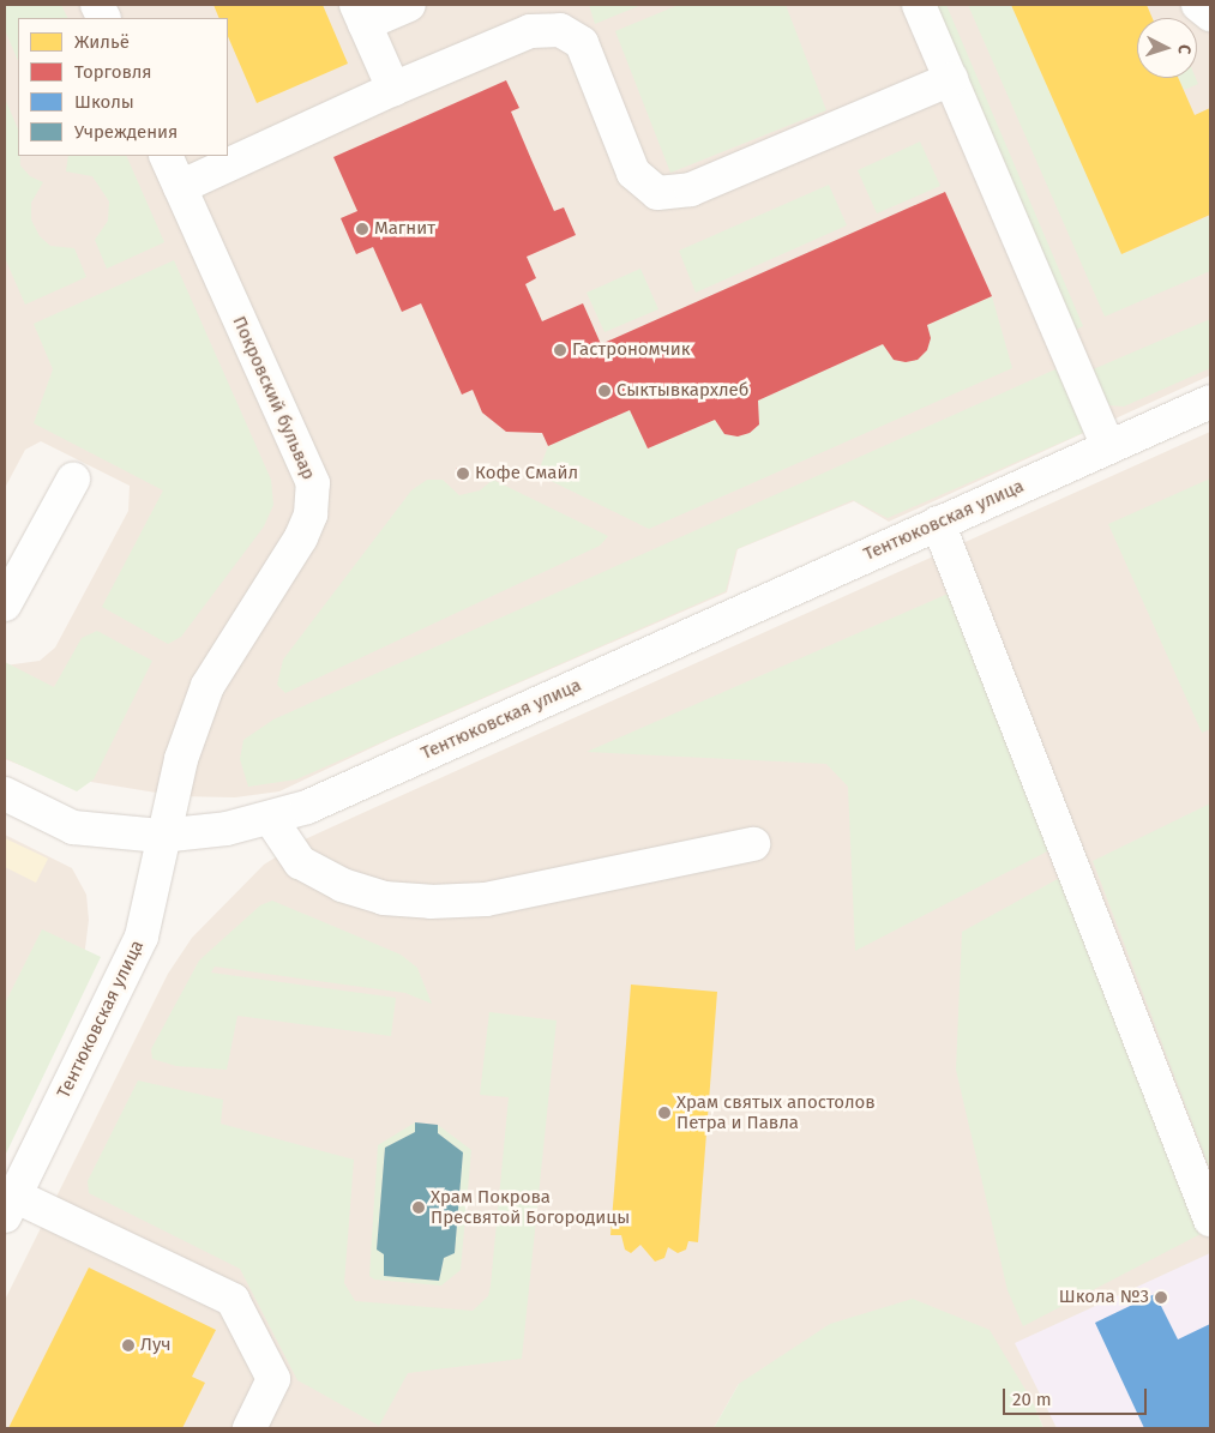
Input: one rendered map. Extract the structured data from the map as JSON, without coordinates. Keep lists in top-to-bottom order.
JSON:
{
  "streets": {
    "street": ["Покровский бульвар", "Тентюковская улица"]
  },
  "crossings": [
    ["Покровский бульвар", "Тентюковская улица"]
  ],
  "places": [
    "Магнит",
    "Гастрономчик",
    "Сыктывкархлеб",
    "Кофе Смайл",
    "Храм святых апостолов Петра и Павла",
    "Храм Покрова Пресвятой Богородицы",
    "Школа №3",
    "Луч"
  ],
  "legend": [
    "Жильё",
    "Торговля",
    "Школы",
    "Учреждения"
  ],
  "scale_bar": "20 m",
  "north": "right"
}
